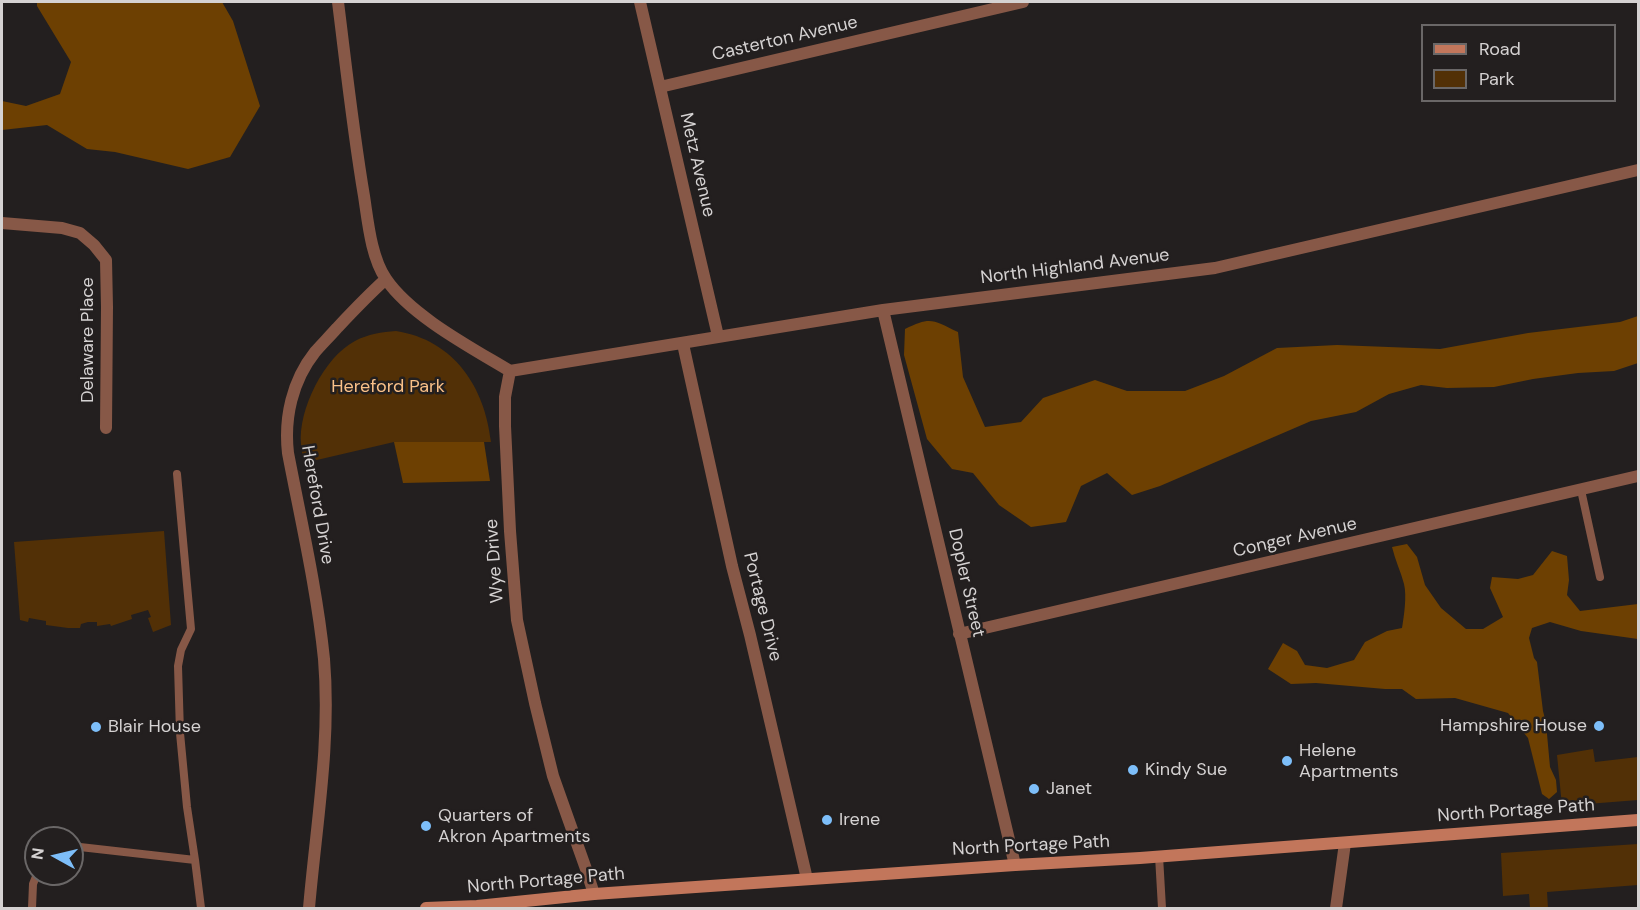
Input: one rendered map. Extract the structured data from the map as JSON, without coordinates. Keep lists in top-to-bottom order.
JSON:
{
  "streets": {
    "main road": ["North Portage Path"],
    "street": [
      "Casterton Avenue",
      "Metz Avenue",
      "North Highland Avenue",
      "Delaware Place",
      "Hereford Drive",
      "Conger Avenue",
      "Wye Drive",
      "Dopler Street",
      "Portage Drive"
    ]
  },
  "crossings": [
    ["Casterton Avenue", "Metz Avenue"],
    ["Metz Avenue", "North Highland Avenue"],
    ["North Highland Avenue", "Wye Drive"],
    ["North Highland Avenue", "Dopler Street"],
    ["North Highland Avenue", "Portage Drive"],
    ["Conger Avenue", "Dopler Street"],
    ["Wye Drive", "North Portage Path"],
    ["Dopler Street", "North Portage Path"],
    ["Portage Drive", "North Portage Path"]
  ],
  "parks": ["Hereford Park"],
  "places": [
    "Hampshire House",
    "Blair House",
    "Helene Apartments",
    "Kindy Sue",
    "Janet",
    "Irene",
    "Quarters of Akron Apartments"
  ],
  "legend": ["Road", "Park"],
  "north": "left"
}
